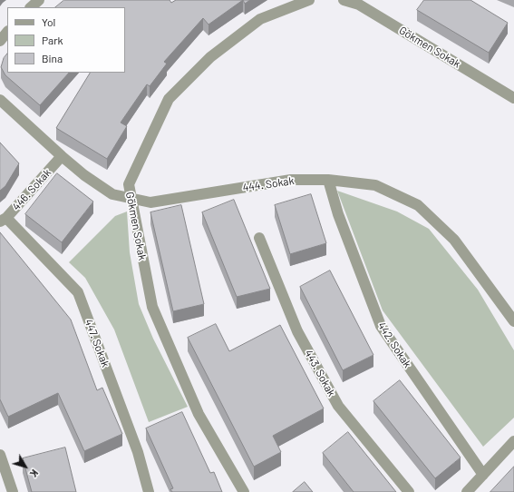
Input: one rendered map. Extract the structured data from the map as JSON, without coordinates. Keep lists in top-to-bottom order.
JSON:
{
  "streets": {
    "street": [
      "Gökmen Sokak",
      "444. Sokak",
      "446. Sokak",
      "447. Sokak",
      "442. Sokak",
      "443. Sokak"
    ]
  },
  "crossings": [
    ["Gökmen Sokak", "444. Sokak"],
    ["444. Sokak", "446. Sokak"],
    ["444. Sokak", "442. Sokak"],
    ["446. Sokak", "447. Sokak"]
  ],
  "legend": ["Yol", "Park", "Bina"],
  "north": "bottom right"
}
